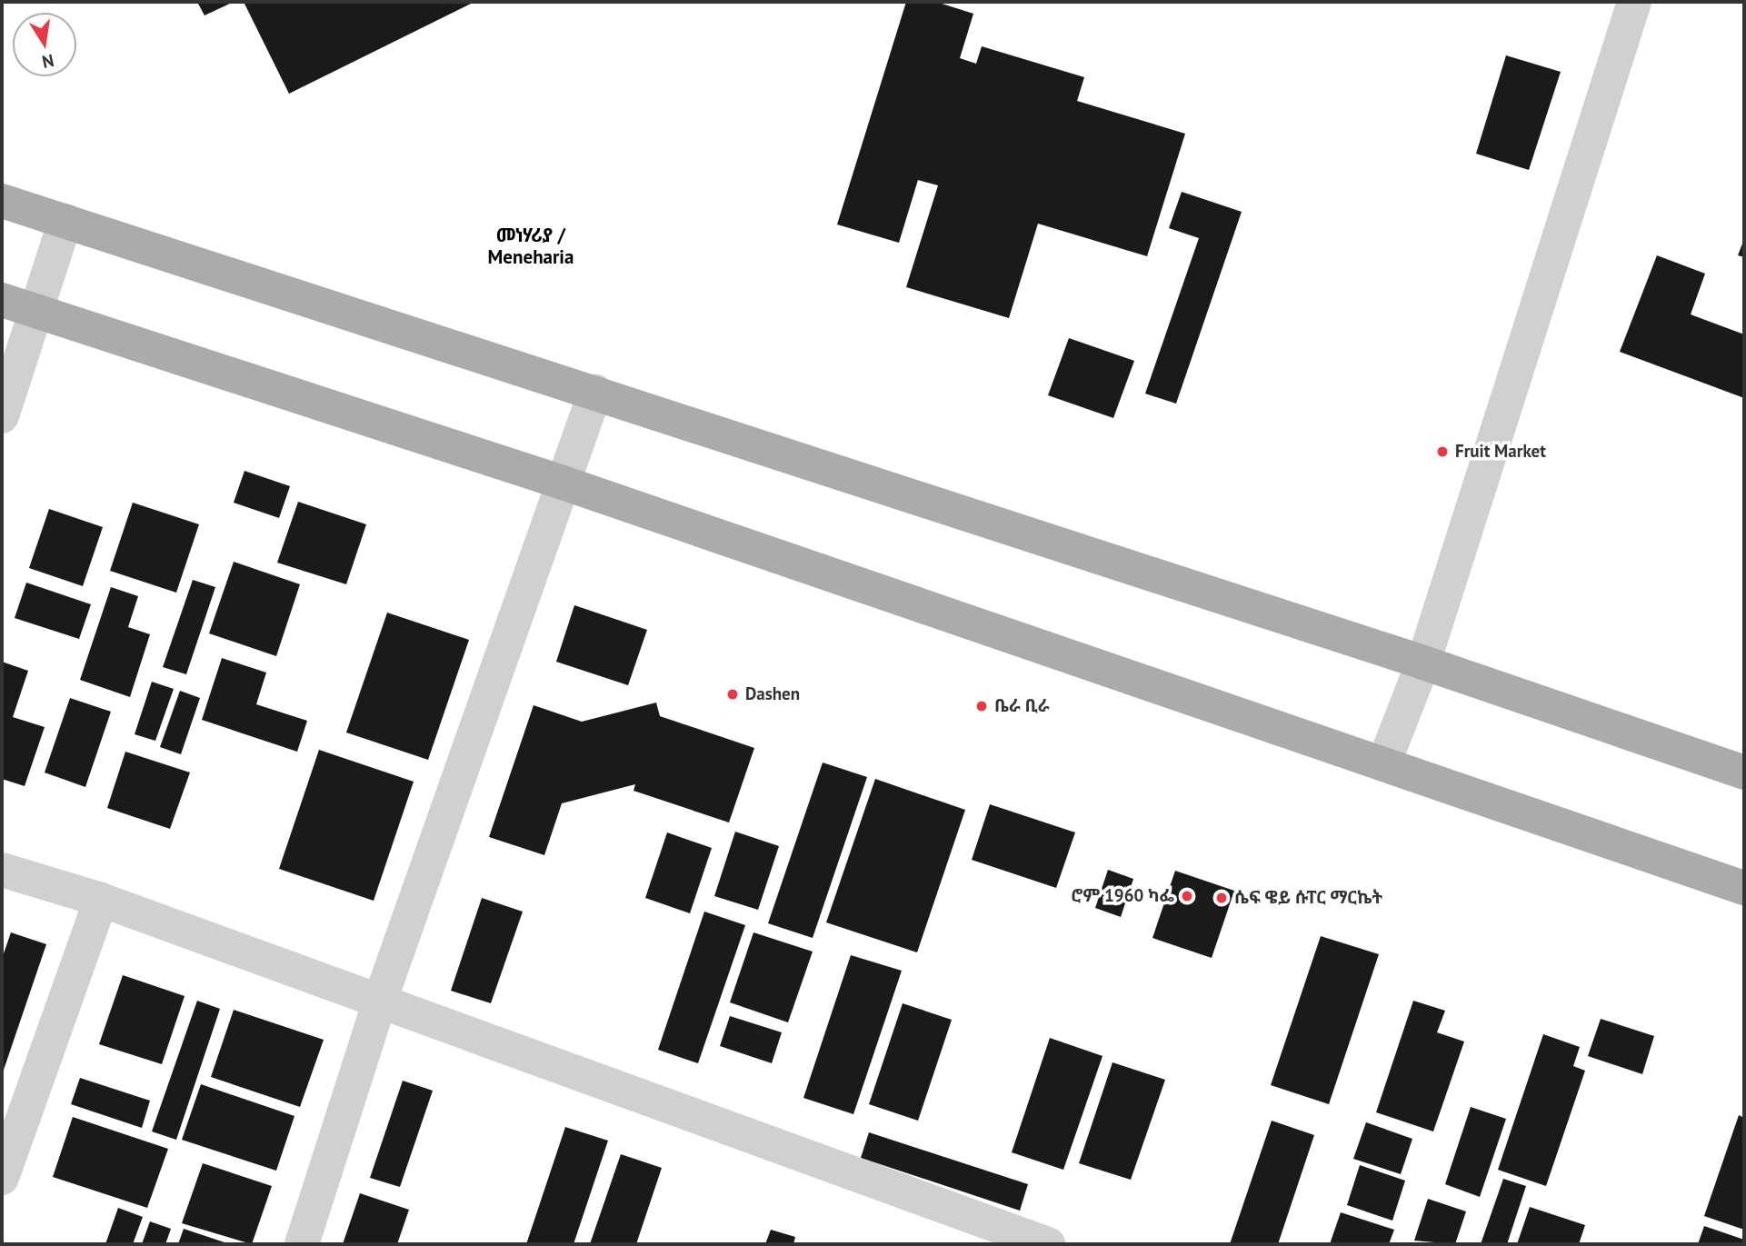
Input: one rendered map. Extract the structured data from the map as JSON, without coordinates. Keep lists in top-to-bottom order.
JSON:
{
  "districts": ["መነሃሪያ / Meneharia"],
  "places": [
    "Fruit Market",
    "Dashen",
    "ቤራ ቢራ",
    "ሮም 1960 ካፌ",
    "ሴፍ ዌይ ሱፐር ማርኬት"
  ],
  "north": "bottom"
}
